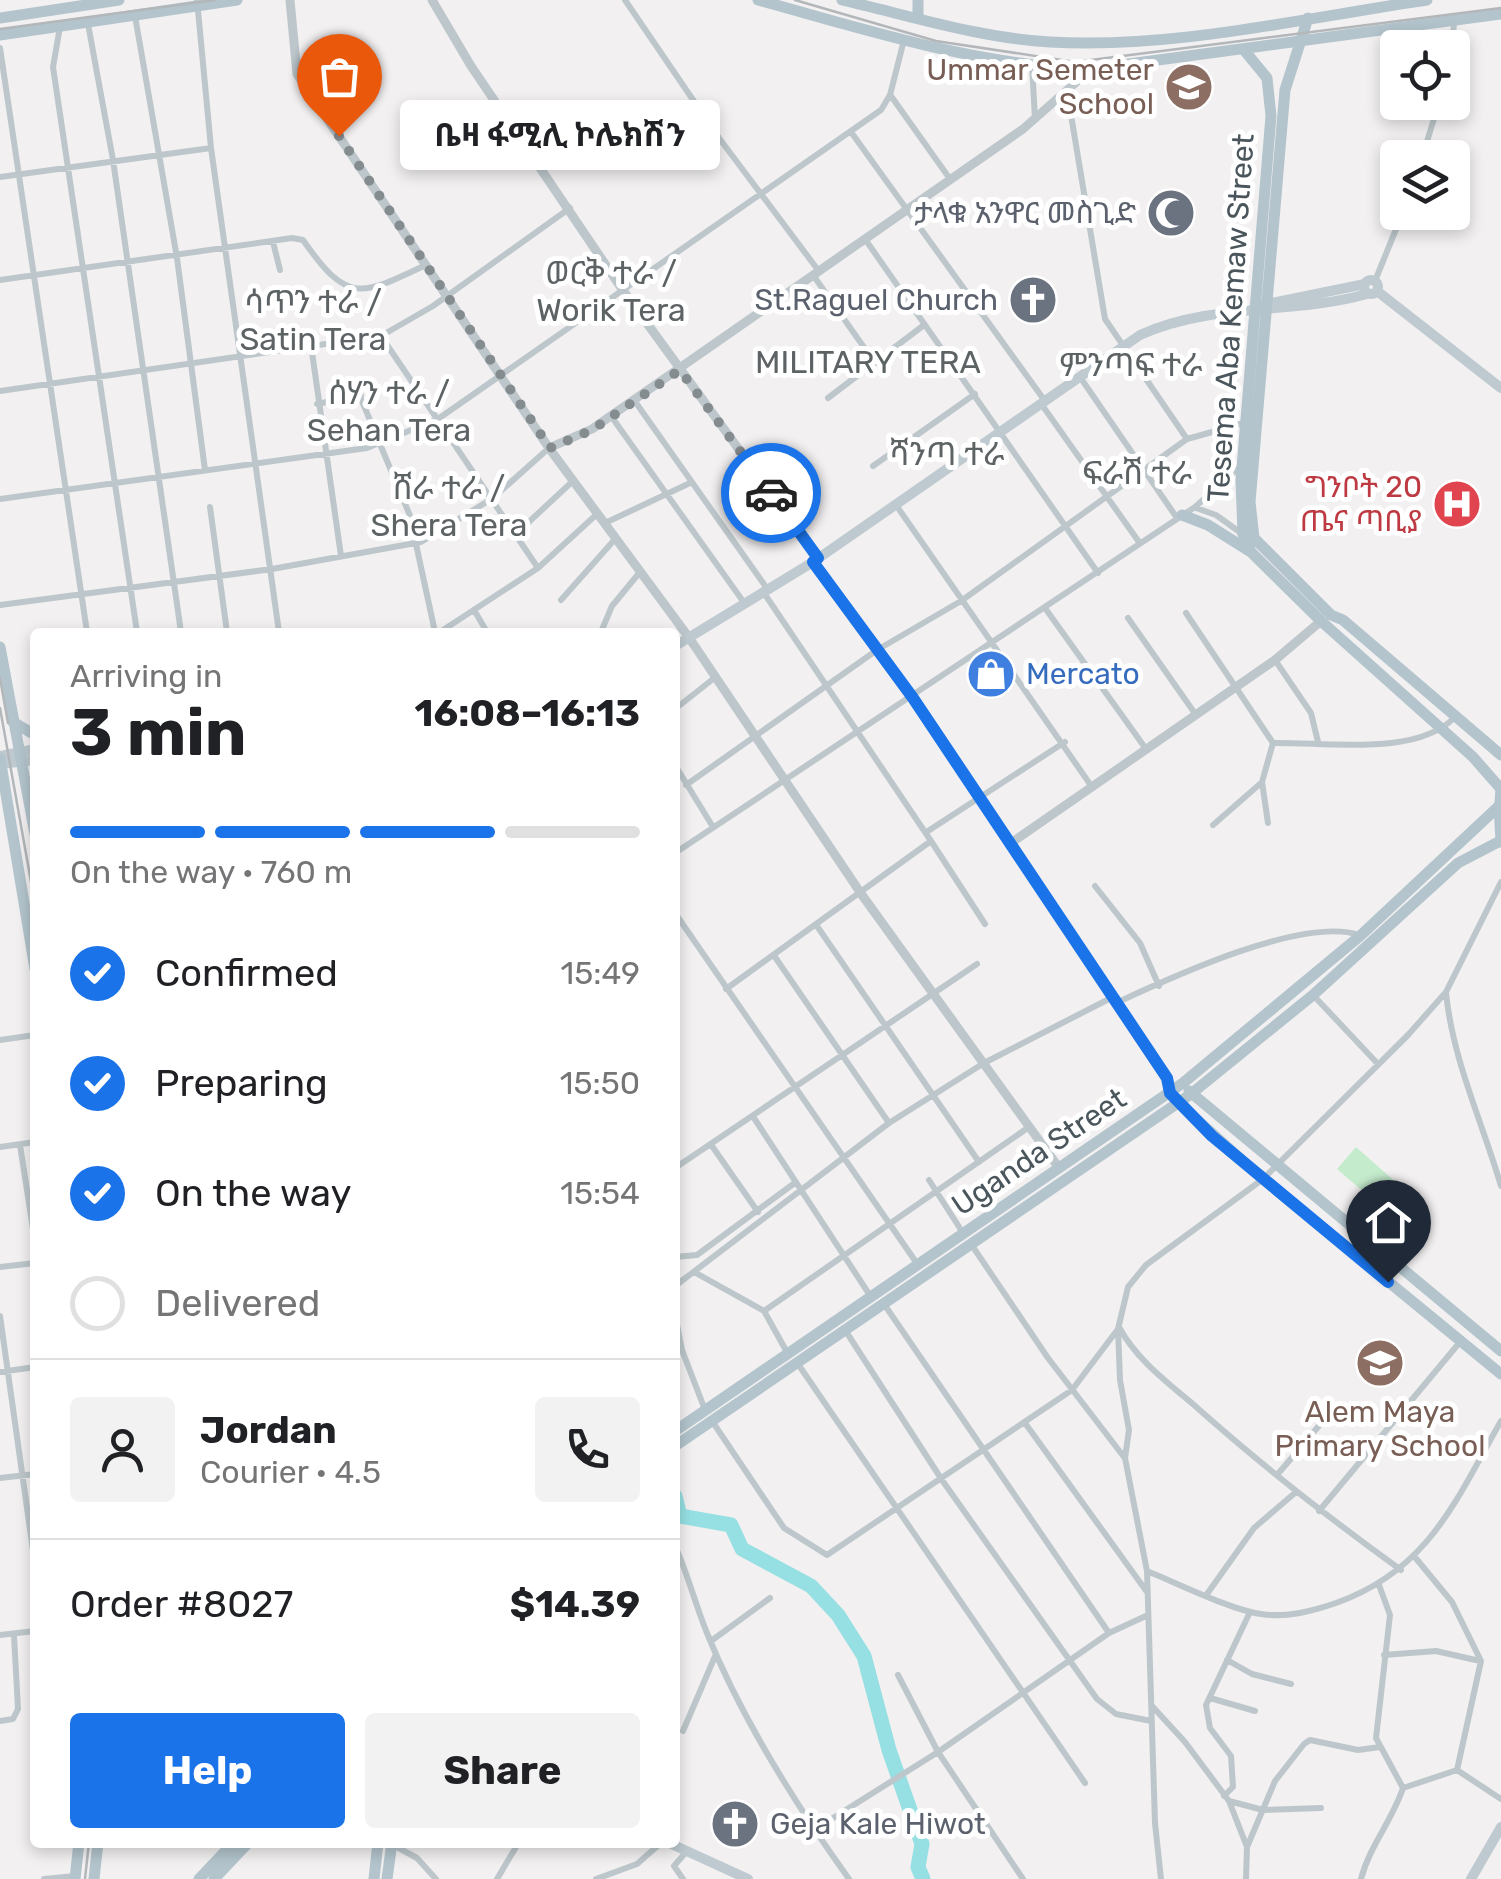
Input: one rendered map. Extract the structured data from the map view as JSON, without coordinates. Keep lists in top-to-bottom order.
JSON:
{
  "streets": {
    "main road": ["Tesema Aba Kemaw Street", "Uganda Street"]
  },
  "crossings": [
    ["Tesema Aba Kemaw Street", "Uganda Street"]
  ],
  "districts": [
    "ወርቅ ተራ / Worik Tera",
    "ሳጥን ተራ / Satin Tera",
    "MILITARY TERA",
    "ምንጣፍ ተራ",
    "ሰሃን ተራ / Sehan Tera",
    "ሻንጣ ተራ",
    "ፍራሽ ተራ",
    "ሸራ ተራ / Shera Tera"
  ],
  "places": {
    "school or university": ["Ummar Semeter School", "Alem Maya Primary School"],
    "other": ["ቤዛ ፋሚሊ ኮሌክሽን"],
    "mosque": ["ታላቁ አንዋር መስጊድ"],
    "church": ["St.Raguel Church", "Geja Kale Hiwot"],
    "hospital": ["ግንቦት 20 ጤና ጣቢያ"],
    "shop": ["Mercato"]
  },
  "page": {
    "bubble": "ቤዛ ፋሚሊ ኮሌክሽን",
    "heading": ["3 min", "Arriving in", "16:08–16:13"],
    "panel": [
      "Jordan",
      "Courier · 4.5",
      "Order #8027",
      "$14.39"
    ],
    "bar": "On the way · 760 m",
    "list": [
      ["Confirmed", "15:49"],
      ["Preparing", "15:50"],
      ["On the way", "15:54"],
      "Delivered"
    ],
    "buttons": ["Help", "Share"]
  }
}
